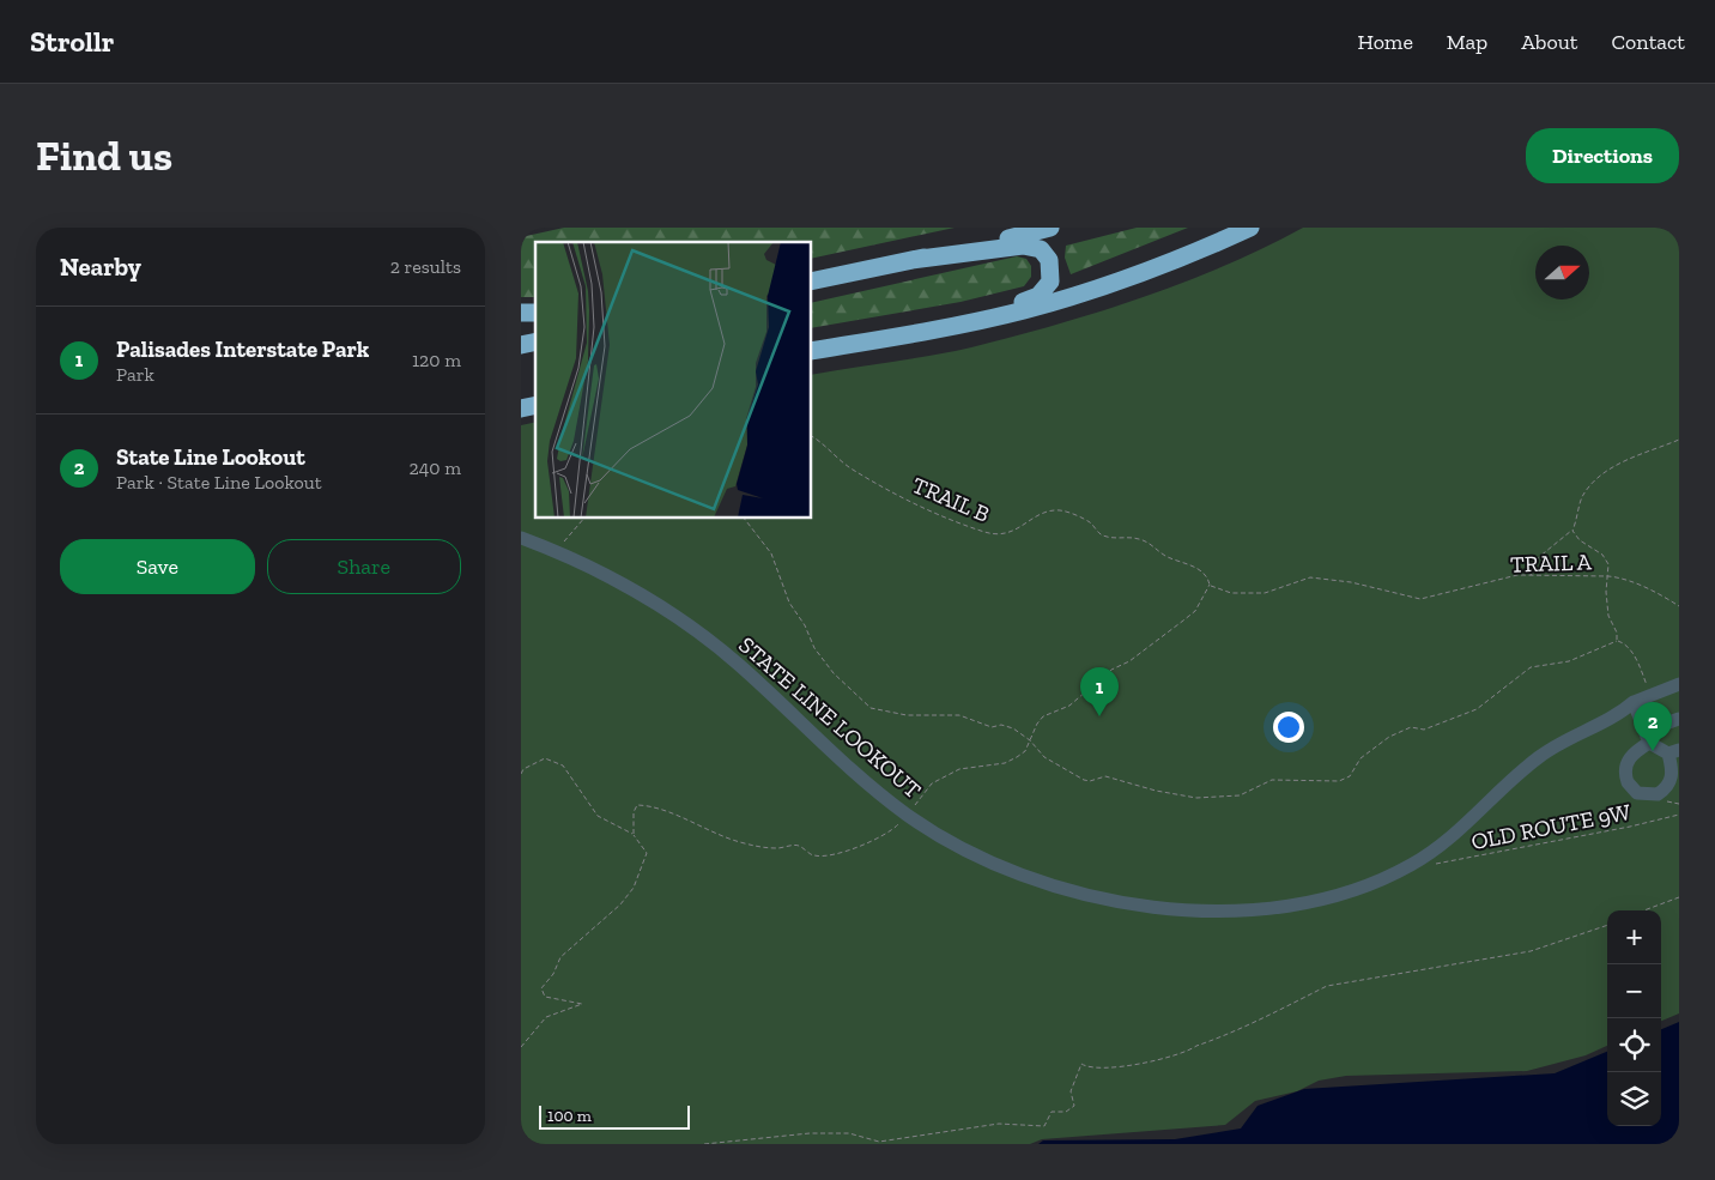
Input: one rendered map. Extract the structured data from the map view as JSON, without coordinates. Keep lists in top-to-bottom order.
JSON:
{
  "streets": {
    "street": ["STATE LINE LOOKOUT"],
    "path": ["TRAIL B", "TRAIL A", "OLD ROUTE 9W"]
  },
  "crossings": [
    ["TRAIL B", "TRAIL A"]
  ],
  "scale_bar": "100 m",
  "north": "right",
  "page": {
    "header": "Strollr",
    "nav": [
      "Home",
      "Map",
      "About",
      "Contact"
    ],
    "buttons": [
      "Directions",
      ["Save", "Share"]
    ],
    "title": "Find us",
    "heading": ["Nearby", "2 results"],
    "list": [
      {
        "mark": "1",
        "name": "Palisades Interstate Park",
        "note": "Park",
        "value": "120 m"
      },
      {
        "mark": "2",
        "name": "State Line Lookout",
        "note": "Park · State Line Lookout",
        "value": "240 m"
      }
    ],
    "pins": ["1", "2"],
    "map_buttons": ["+", "−"],
    "scale": "100 m"
  }
}
